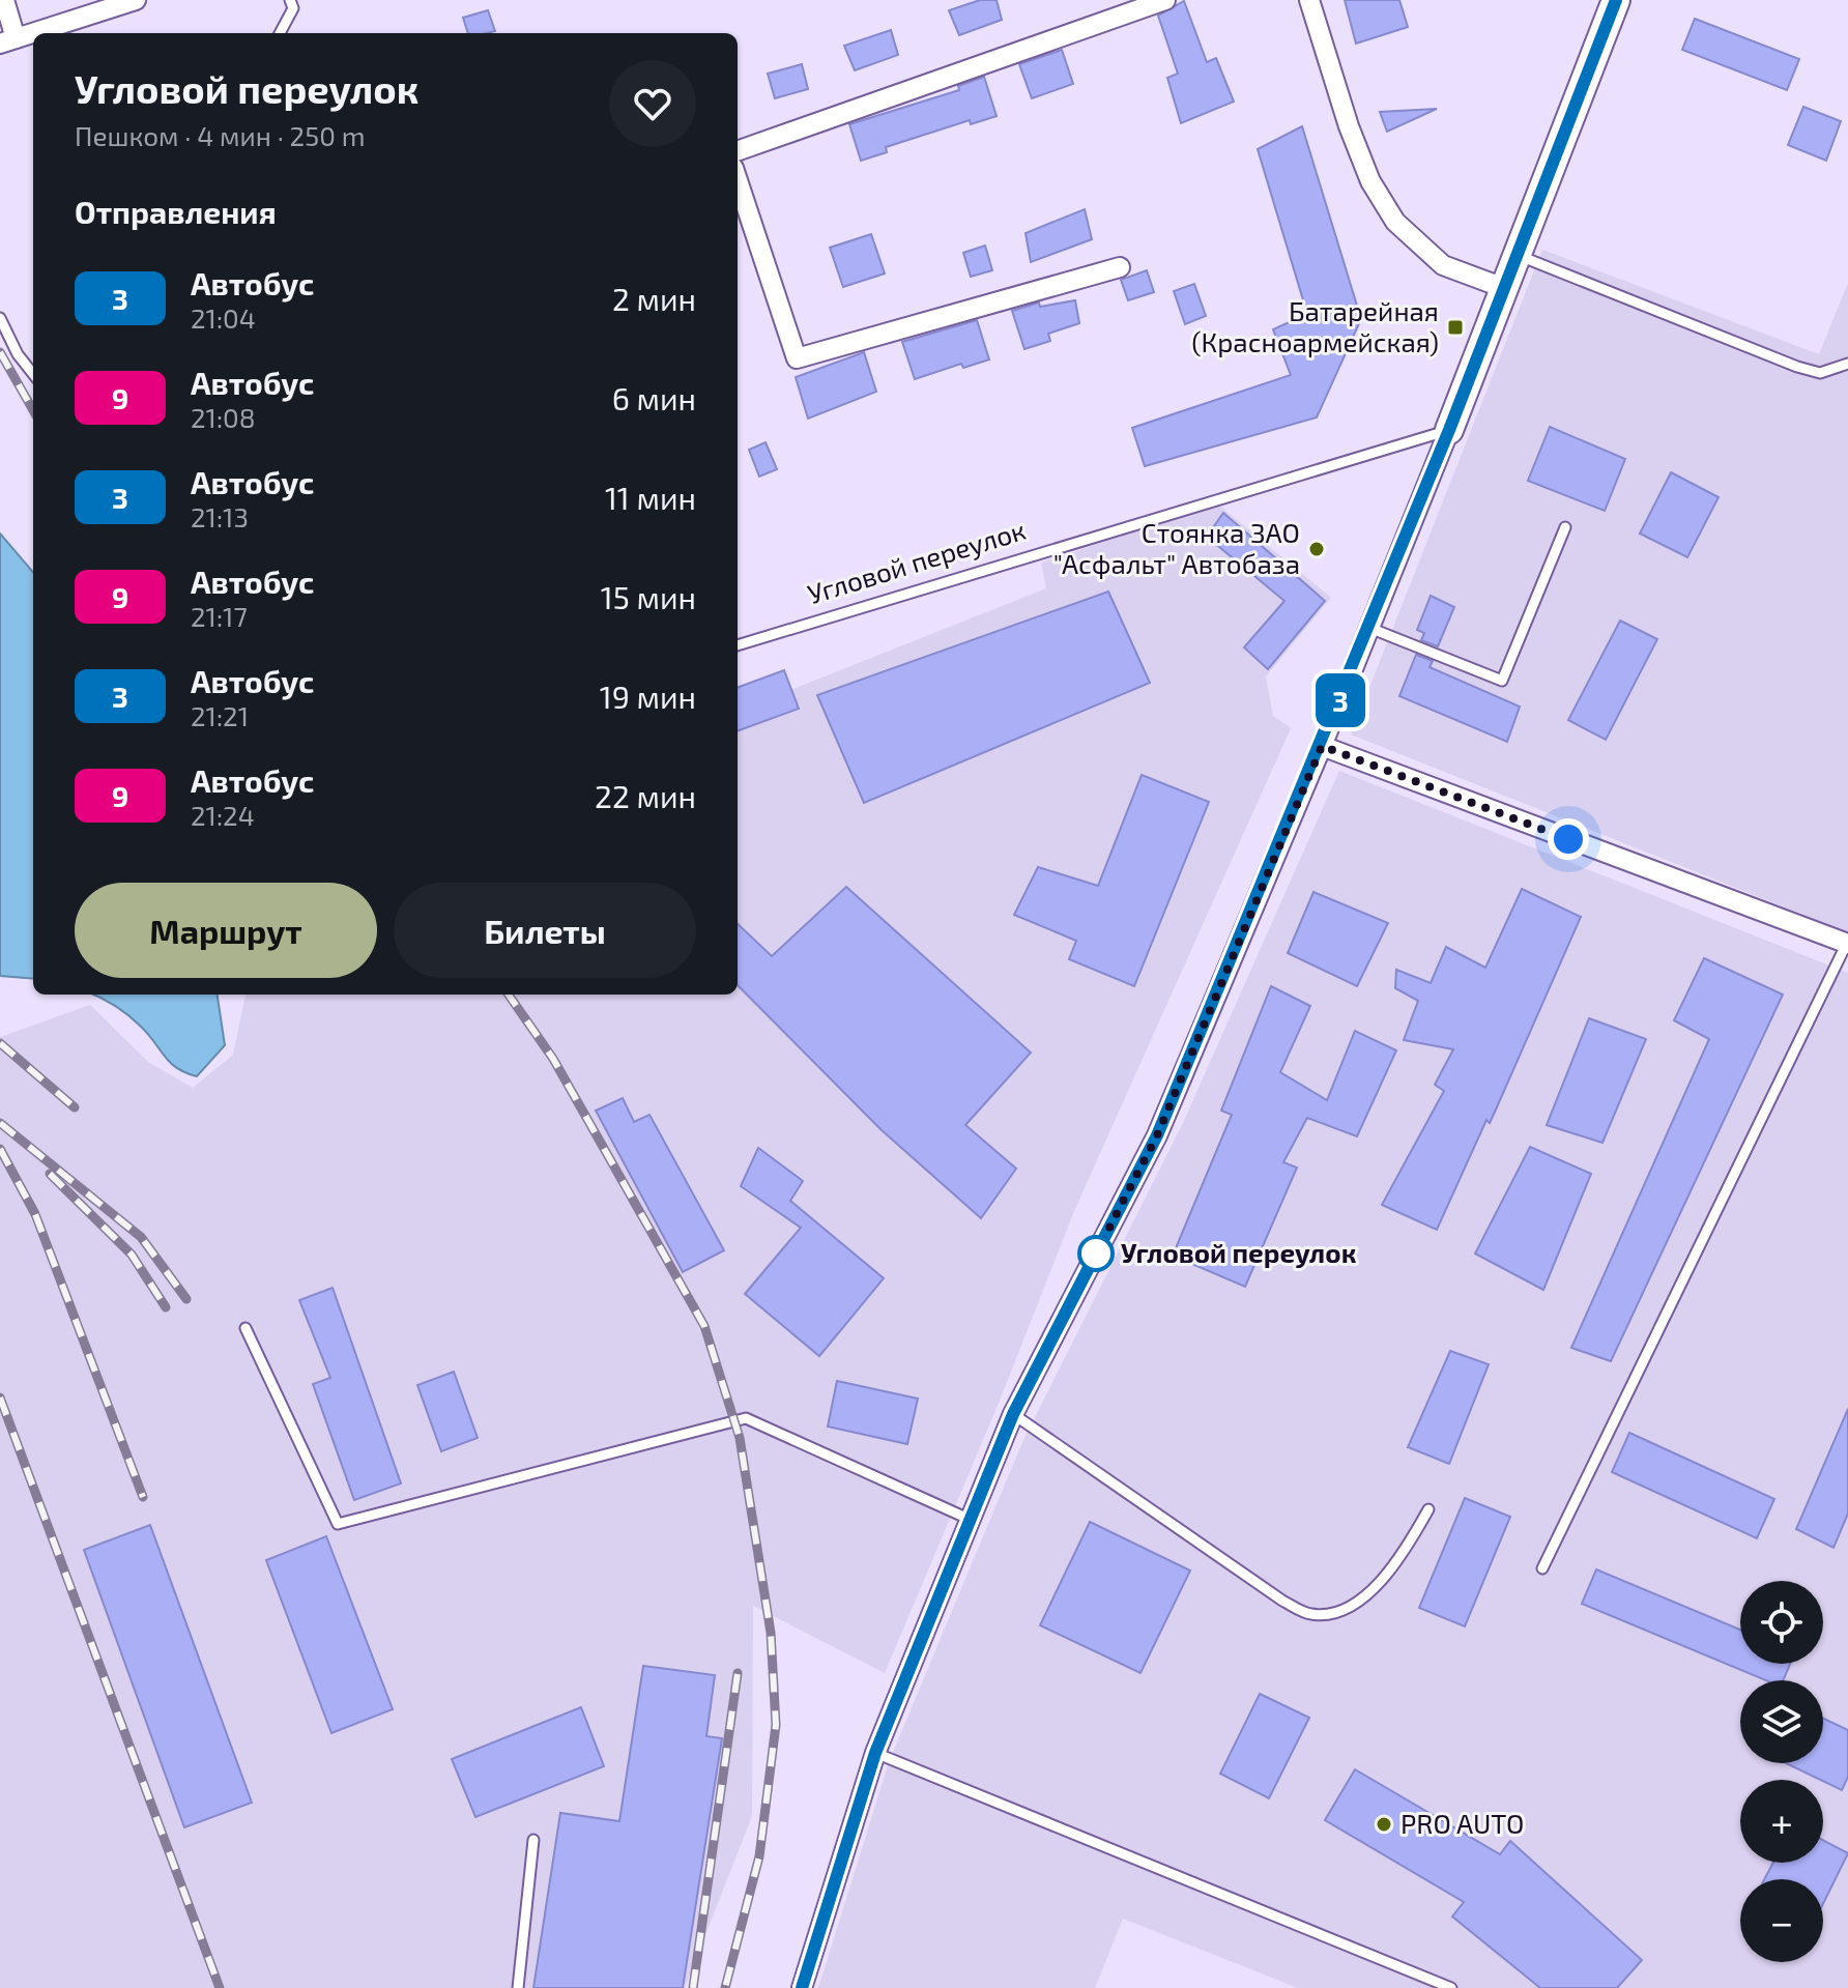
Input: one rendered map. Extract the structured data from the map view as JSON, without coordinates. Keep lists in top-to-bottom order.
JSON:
{
  "streets": {
    "lane": ["Угловой переулок"]
  },
  "places": {
    "transit": ["Батарейная (Красноармейская)"],
    "other": ["Стоянка ЗАО \"Асфальт\" Автобаза", "Угловой переулок", "PRO AUTO"]
  },
  "lines": ["bus line 3"],
  "page": {
    "on_map": "3",
    "heading": [
      ["Угловой переулок", "Пешком · 4 мин · 250 m"],
      "Отправления"
    ],
    "list": [
      {
        "mark": "3",
        "name": "Автобус",
        "note": "21:04",
        "value": "2 мин"
      },
      {
        "mark": "9",
        "name": "Автобус",
        "note": "21:08",
        "value": "6 мин"
      },
      {
        "mark": "3",
        "name": "Автобус",
        "note": "21:13",
        "value": "11 мин"
      },
      {
        "mark": "9",
        "name": "Автобус",
        "note": "21:17",
        "value": "15 мин"
      },
      {
        "mark": "3",
        "name": "Автобус",
        "note": "21:21",
        "value": "19 мин"
      },
      {
        "mark": "9",
        "name": "Автобус",
        "note": "21:24",
        "value": "22 мин"
      }
    ],
    "buttons": ["Маршрут", "Билеты"],
    "map_buttons": ["+", "−"]
  }
}
